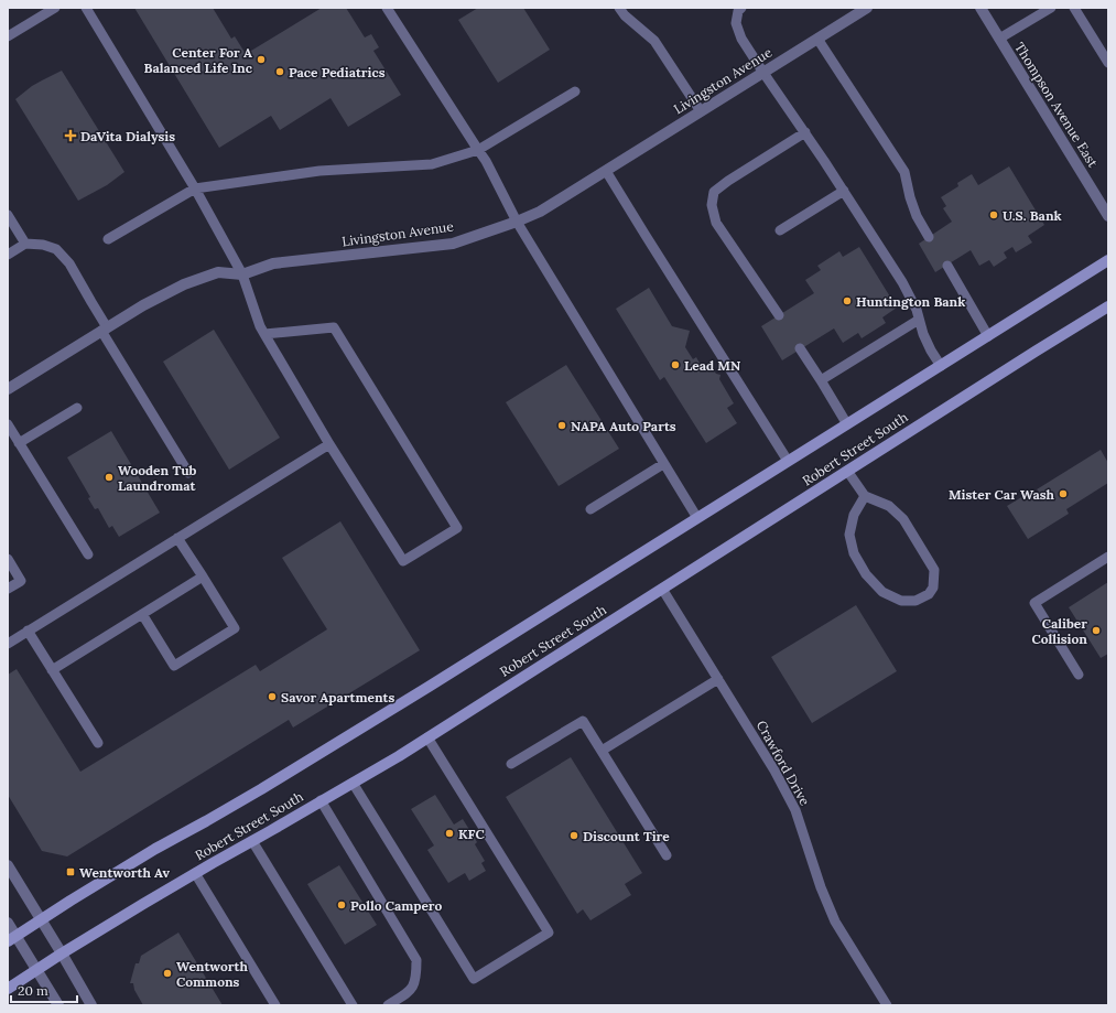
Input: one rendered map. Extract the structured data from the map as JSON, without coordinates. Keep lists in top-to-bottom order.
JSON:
{
  "streets": {
    "main road": ["Robert Street South"],
    "street": ["Livingston Avenue", "Thompson Avenue East"],
    "lane": ["Crawford Drive"]
  },
  "crossings": [
    ["Robert Street South", "Crawford Drive"]
  ],
  "places": {
    "other": [
      "Center For A Balanced Life Inc",
      "Pace Pediatrics",
      "U.S. Bank",
      "Huntington Bank",
      "Lead MN",
      "NAPA Auto Parts",
      "Wooden Tub Laundromat",
      "Mister Car Wash",
      "Caliber Collision",
      "Savor Apartments",
      "KFC",
      "Discount Tire",
      "Pollo Campero",
      "Wentworth Commons"
    ],
    "health": ["DaVita Dialysis"],
    "transit": ["Wentworth Av"]
  },
  "scale_bar": "20 m"
}
